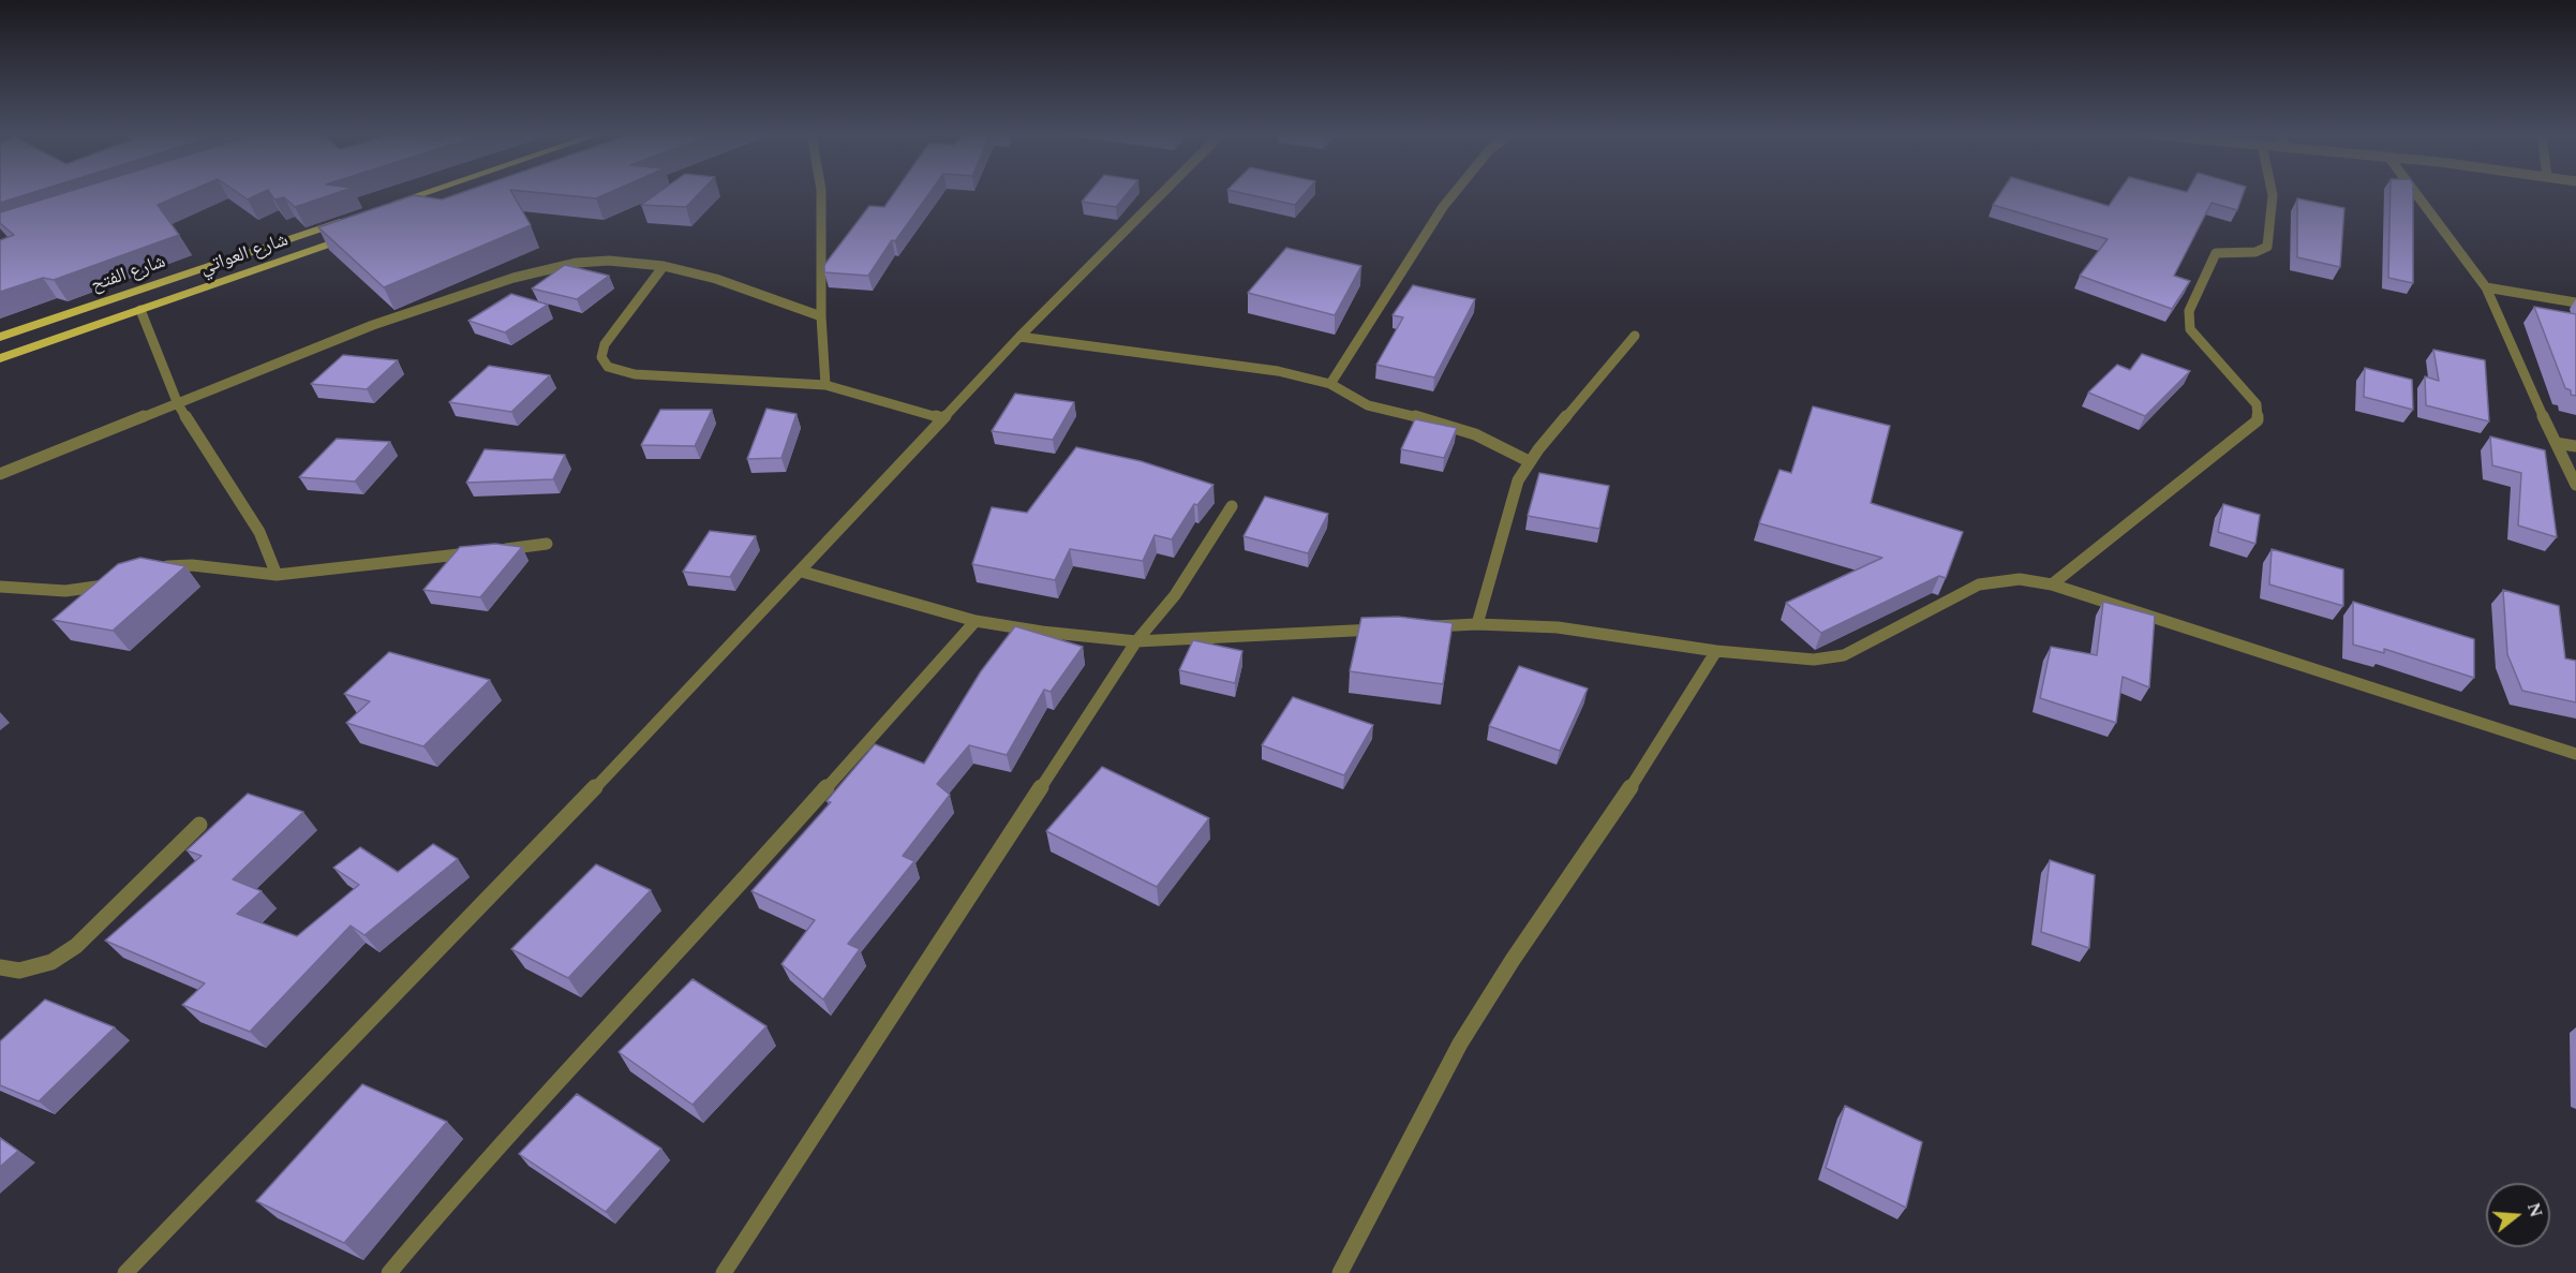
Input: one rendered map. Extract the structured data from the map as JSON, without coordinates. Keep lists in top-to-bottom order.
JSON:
{
  "streets": {
    "main road": ["شارع العواتي", "شارع الفتح"]
  },
  "north": "right"
}
